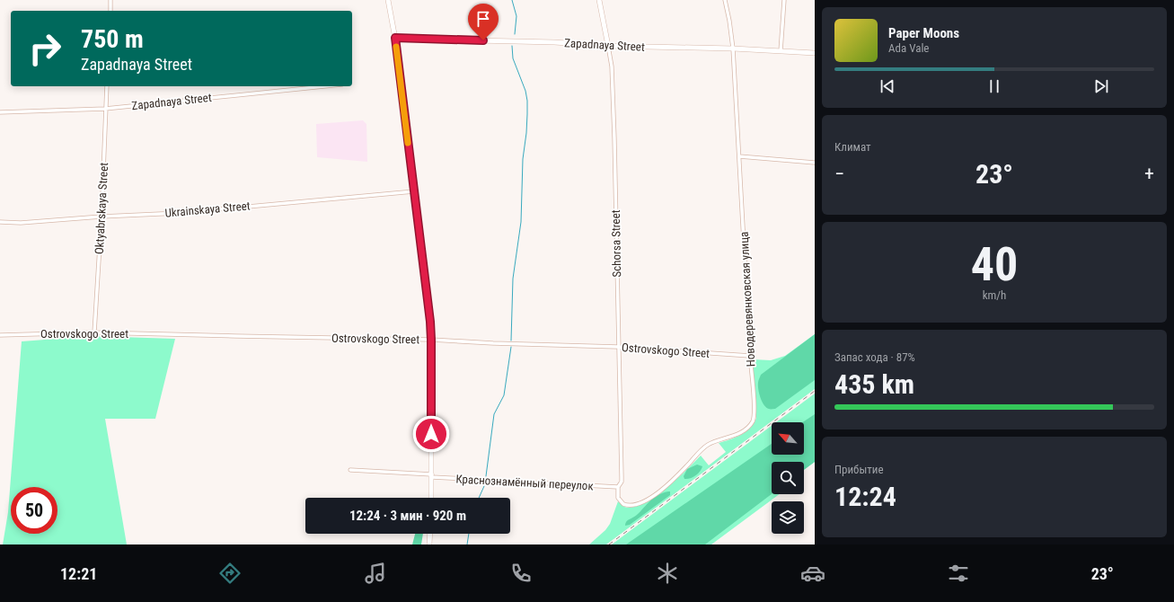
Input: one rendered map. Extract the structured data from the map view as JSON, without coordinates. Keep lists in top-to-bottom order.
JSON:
{
  "streets": {
    "main road": ["Zapadnaya Street", "Schorsa Street"],
    "street": [
      "Oktyabrskaya Street",
      "Ukrainskaya Street",
      "Новодеревянковская улица",
      "Ostrovskogo Street",
      "Краснознамённый переулок"
    ]
  },
  "crossings": [
    ["Zapadnaya Street", "Oktyabrskaya Street"],
    ["Zapadnaya Street", "Schorsa Street"],
    ["Zapadnaya Street", "Новодеревянковская улица"],
    ["Oktyabrskaya Street", "Ukrainskaya Street"],
    ["Oktyabrskaya Street", "Ostrovskogo Street"],
    ["Schorsa Street", "Новодеревянковская улица"],
    ["Schorsa Street", "Ostrovskogo Street"],
    ["Schorsa Street", "Краснознамённый переулок"],
    ["Новодеревянковская улица", "Ostrovskogo Street"],
    ["Новодеревянковская улица", "Краснознамённый переулок"]
  ],
  "north": "top left",
  "page": {
    "turn": ["750 m", "Zapadnaya Street"],
    "song": ["Paper Moons", "Ada Vale"],
    "tile": [
      "Климат",
      ["40", "km/h"],
      ["Запас хода · 87%", "435 km"],
      ["Прибытие", "12:24"]
    ],
    "heat": ["−", "23°", "+"],
    "limit": "50",
    "trip": "12:24 · 3 мин · 920 m",
    "tabs": ["12:21", "23°"]
  }
}
